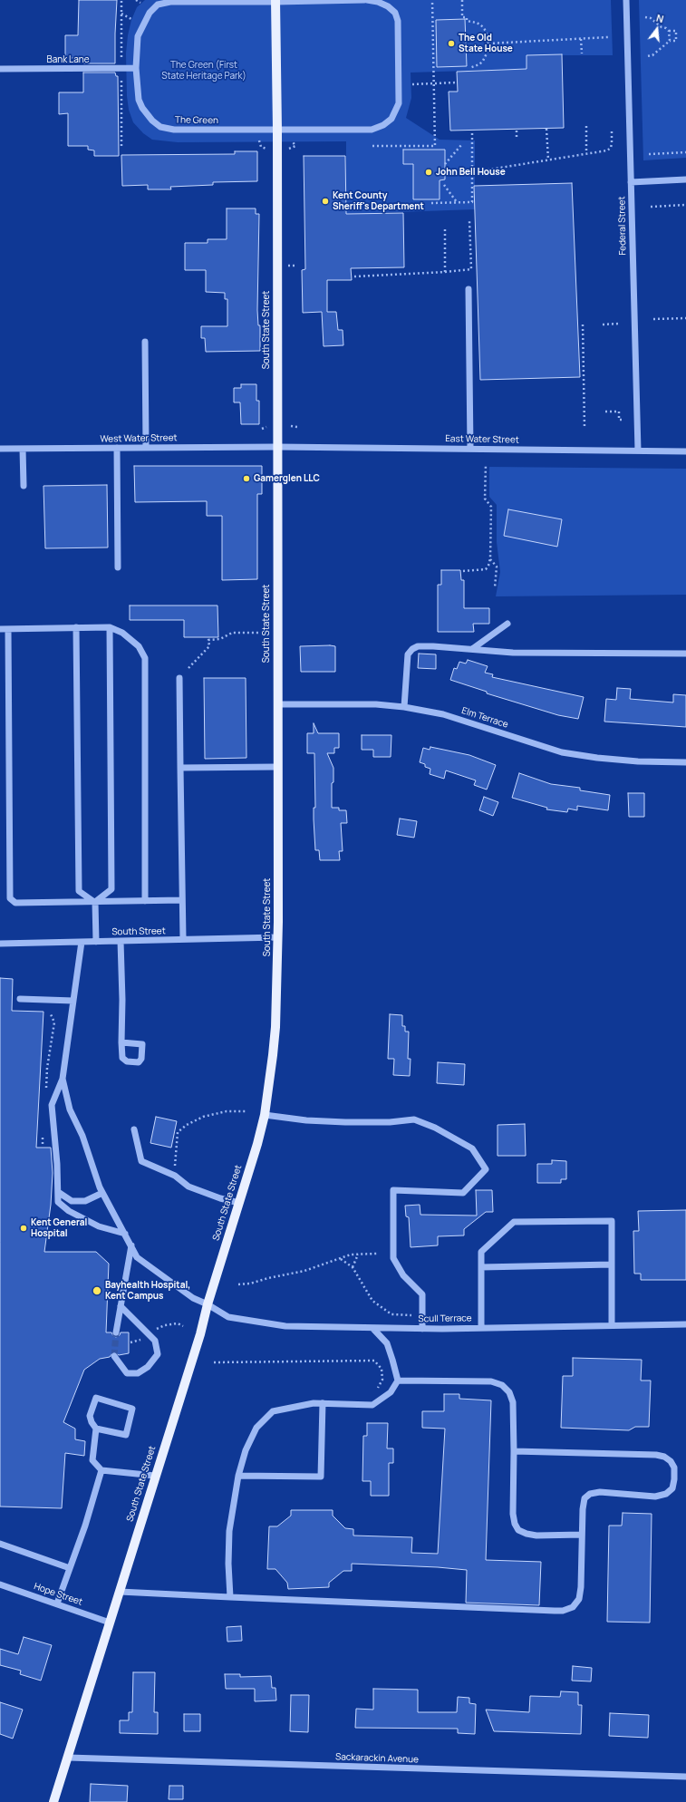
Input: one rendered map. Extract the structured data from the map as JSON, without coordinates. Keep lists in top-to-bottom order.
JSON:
{
  "streets": {
    "main road": ["South State Street"],
    "street": [
      "Bank Lane",
      "The Green",
      "Federal Street",
      "West Water Street",
      "East Water Street",
      "Elm Terrace",
      "South Street",
      "Scull Terrace",
      "Hope Street",
      "Sackarackin Avenue"
    ]
  },
  "crossings": [
    ["Bank Lane", "The Green"],
    ["The Green", "South State Street"],
    ["Federal Street", "East Water Street"],
    ["South State Street", "West Water Street"],
    ["South State Street", "East Water Street"],
    ["South State Street", "Elm Terrace"],
    ["South State Street", "South Street"],
    ["South State Street", "Scull Terrace"],
    ["South State Street", "Hope Street"],
    ["South State Street", "Sackarackin Avenue"],
    ["West Water Street", "East Water Street"]
  ],
  "parks": ["The Green (First State Heritage Park)"],
  "places": [
    "The Old State House",
    "John Bell House",
    "Kent County Sheriff's Department",
    "Gamerglen LLC",
    "Kent General Hospital",
    "Bayhealth Hospital, Kent Campus"
  ],
  "north": "top"
}
